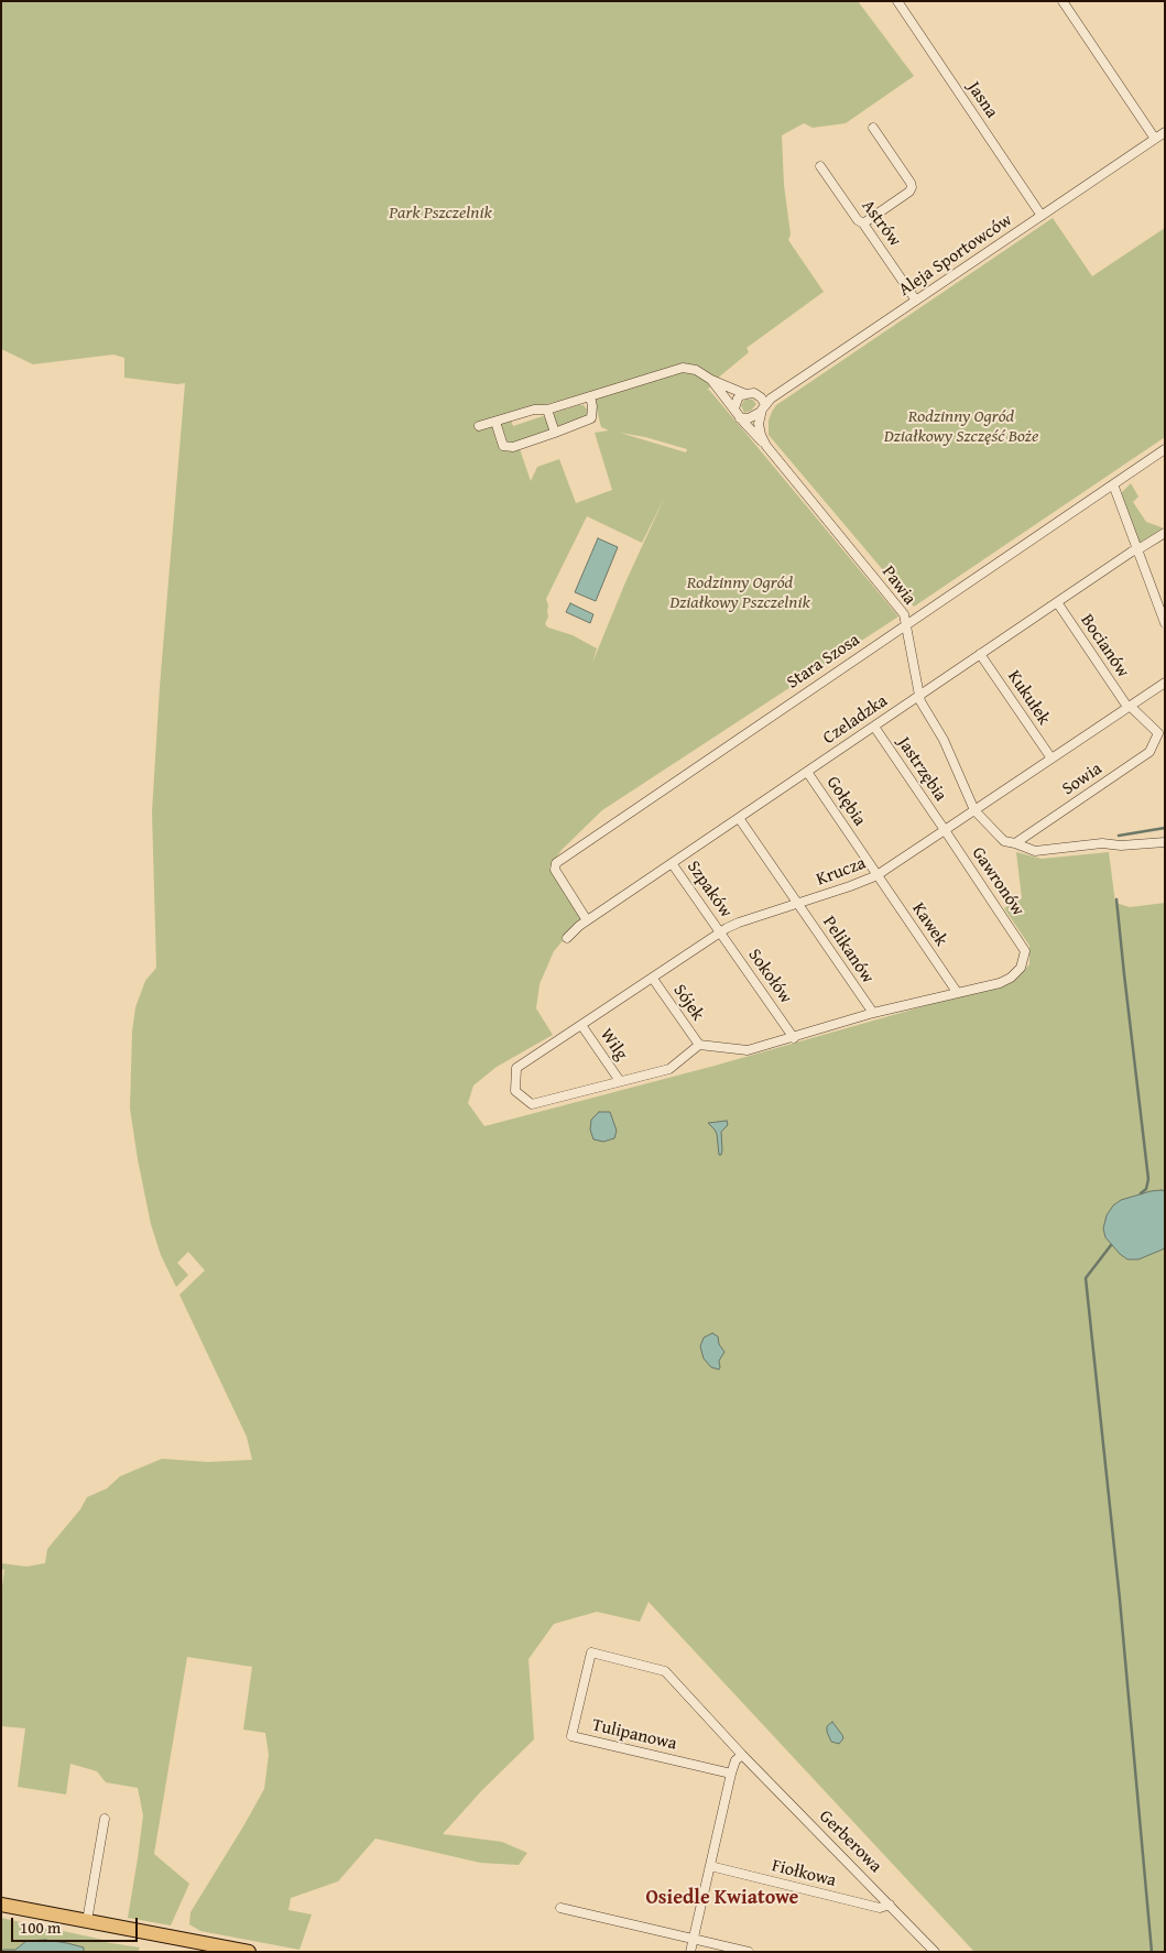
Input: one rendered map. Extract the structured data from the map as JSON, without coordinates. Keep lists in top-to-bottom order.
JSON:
{
  "streets": {
    "street": [
      "Jasna",
      "Astrów",
      "Aleja Sportowców",
      "Pawia",
      "Bocianów",
      "Stara Szosa",
      "Kukułek",
      "Czeladzka",
      "Jastrzębia",
      "Sowia",
      "Gołębia",
      "Krucza",
      "Gawronów",
      "Szpaków",
      "Kawek",
      "Pelikanów",
      "Sokołów",
      "Sójek",
      "Wilg",
      "Tulipanowa",
      "Gerberowa",
      "Fiołkowa"
    ]
  },
  "crossings": [
    ["Jasna", "Aleja Sportowców"],
    ["Astrów", "Aleja Sportowców"],
    ["Aleja Sportowców", "Pawia"],
    ["Pawia", "Stara Szosa"],
    ["Pawia", "Czeladzka"],
    ["Pawia", "Krucza"],
    ["Bocianów", "Czeladzka"],
    ["Bocianów", "Sowia"],
    ["Bocianów", "Krucza"],
    ["Stara Szosa", "Czeladzka"],
    ["Kukułek", "Czeladzka"],
    ["Kukułek", "Krucza"],
    ["Czeladzka", "Jastrzębia"],
    ["Czeladzka", "Gołębia"],
    ["Czeladzka", "Szpaków"],
    ["Czeladzka", "Pelikanów"],
    ["Jastrzębia", "Krucza"],
    ["Jastrzębia", "Gawronów"],
    ["Sowia", "Krucza"],
    ["Gołębia", "Krucza"],
    ["Gołębia", "Kawek"],
    ["Krucza", "Gawronów"],
    ["Krucza", "Szpaków"],
    ["Krucza", "Kawek"],
    ["Krucza", "Pelikanów"],
    ["Krucza", "Sokołów"],
    ["Krucza", "Sójek"],
    ["Krucza", "Wilg"],
    ["Gawronów", "Kawek"],
    ["Szpaków", "Sokołów"],
    ["Tulipanowa", "Gerberowa"],
    ["Gerberowa", "Fiołkowa"]
  ],
  "districts": ["Osiedle Kwiatowe"],
  "parks": ["Park Pszczelnik", "Rodzinny Ogród Działkowy Szczęść Boże", "Rodzinny Ogród Działkowy Pszczelnik"],
  "scale_bar": "100 m"
}
